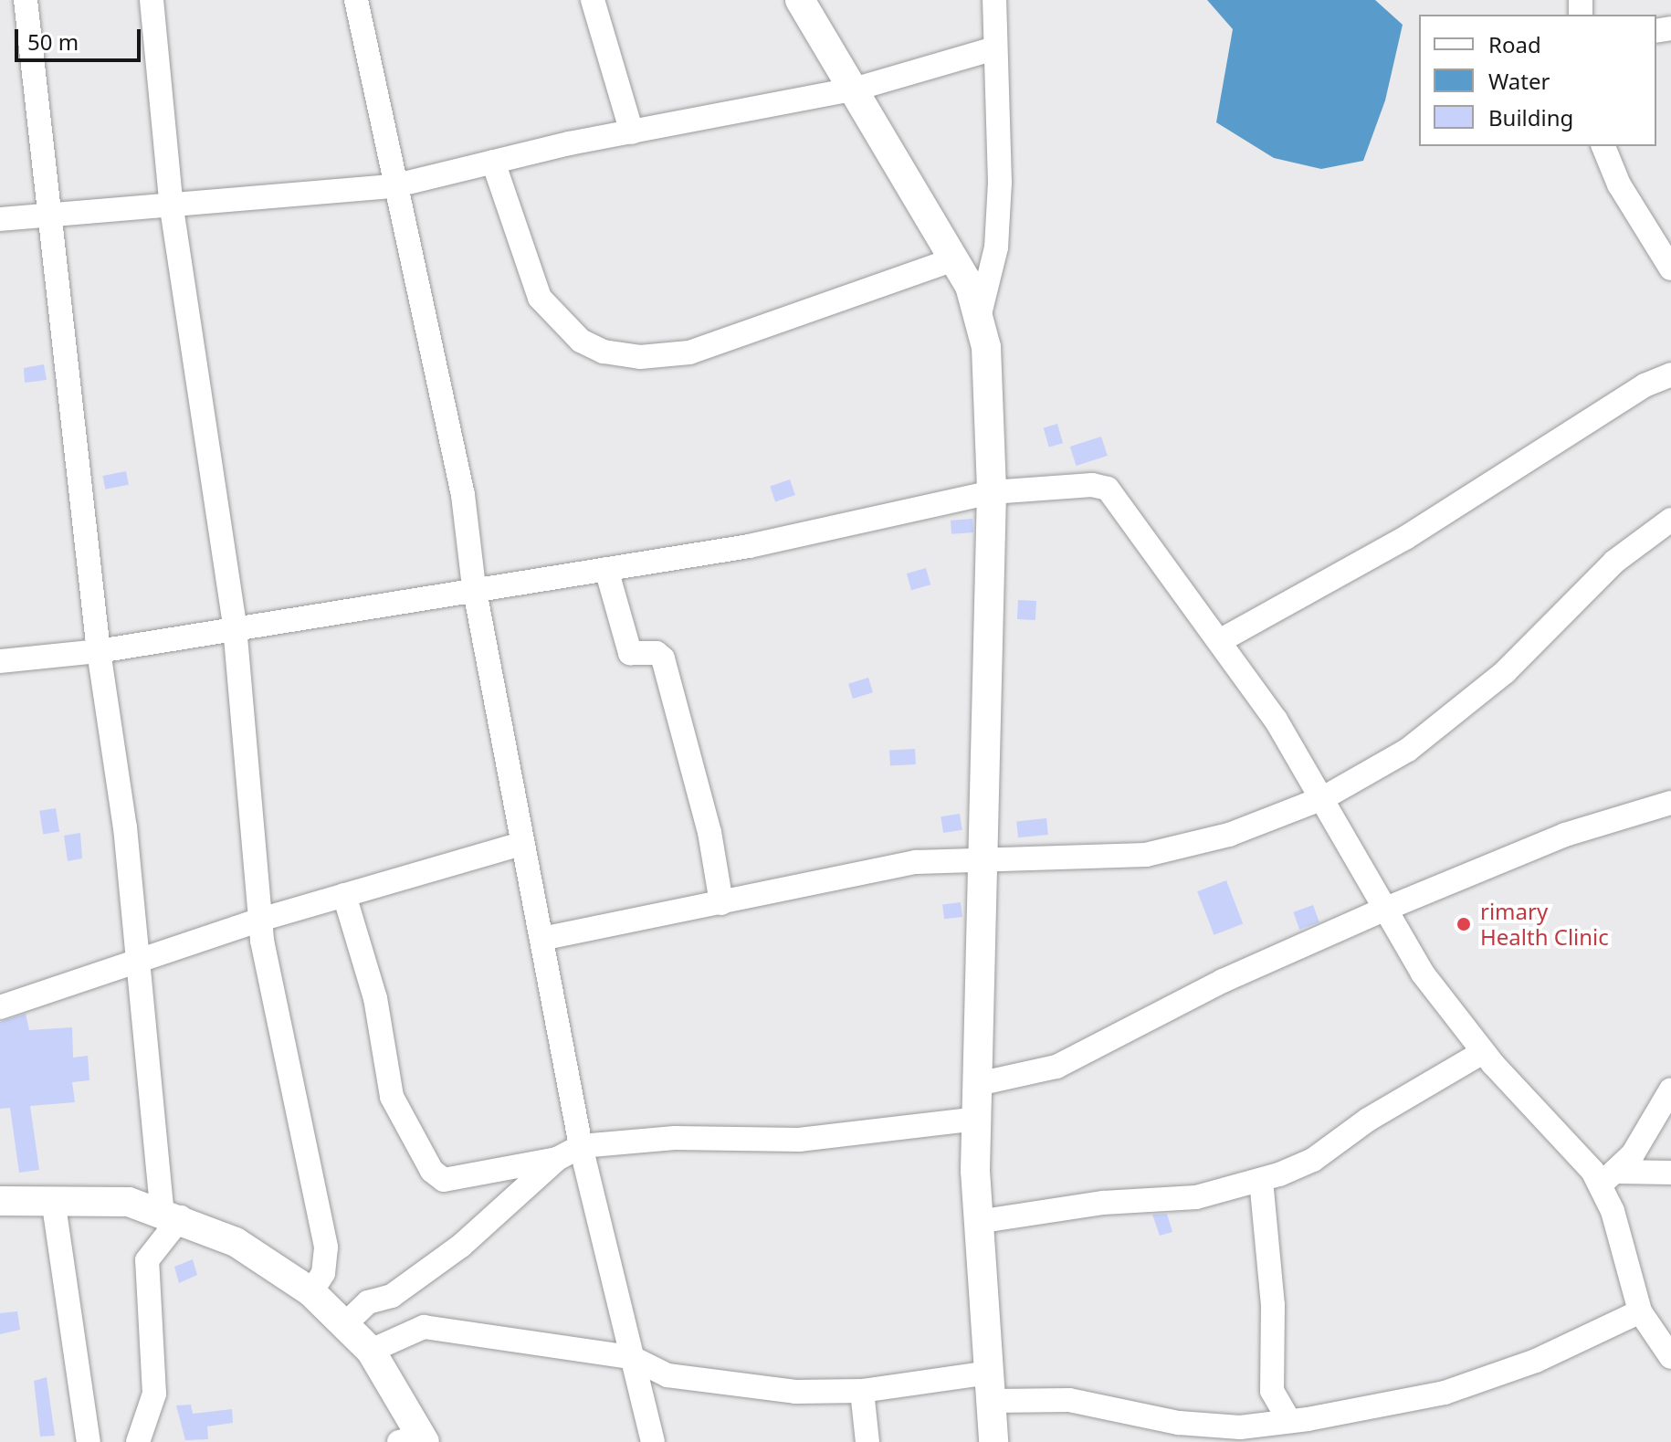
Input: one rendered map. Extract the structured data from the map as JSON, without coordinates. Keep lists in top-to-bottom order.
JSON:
{
  "places": ["rimary Health Clinic"],
  "legend": ["Road", "Water", "Building"],
  "scale_bar": "50 m"
}
